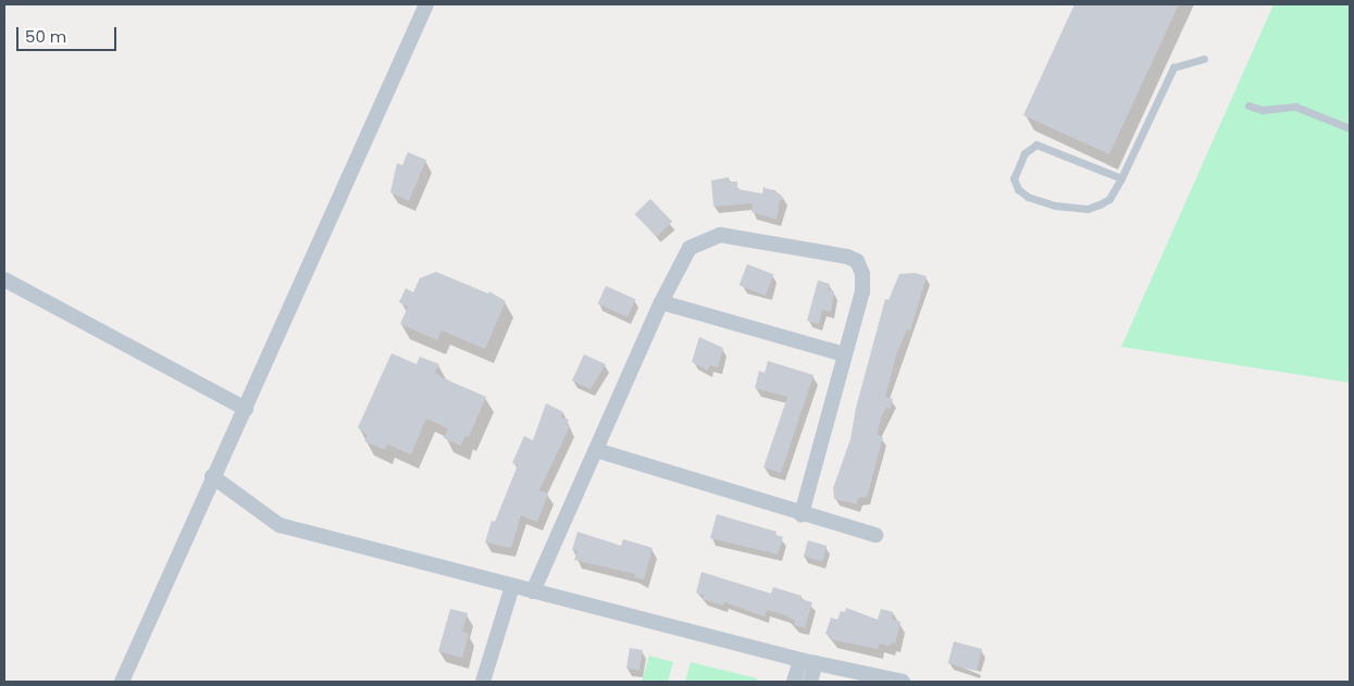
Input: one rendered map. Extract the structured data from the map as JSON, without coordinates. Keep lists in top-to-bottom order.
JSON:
{
  "scale_bar": "50 m"
}
